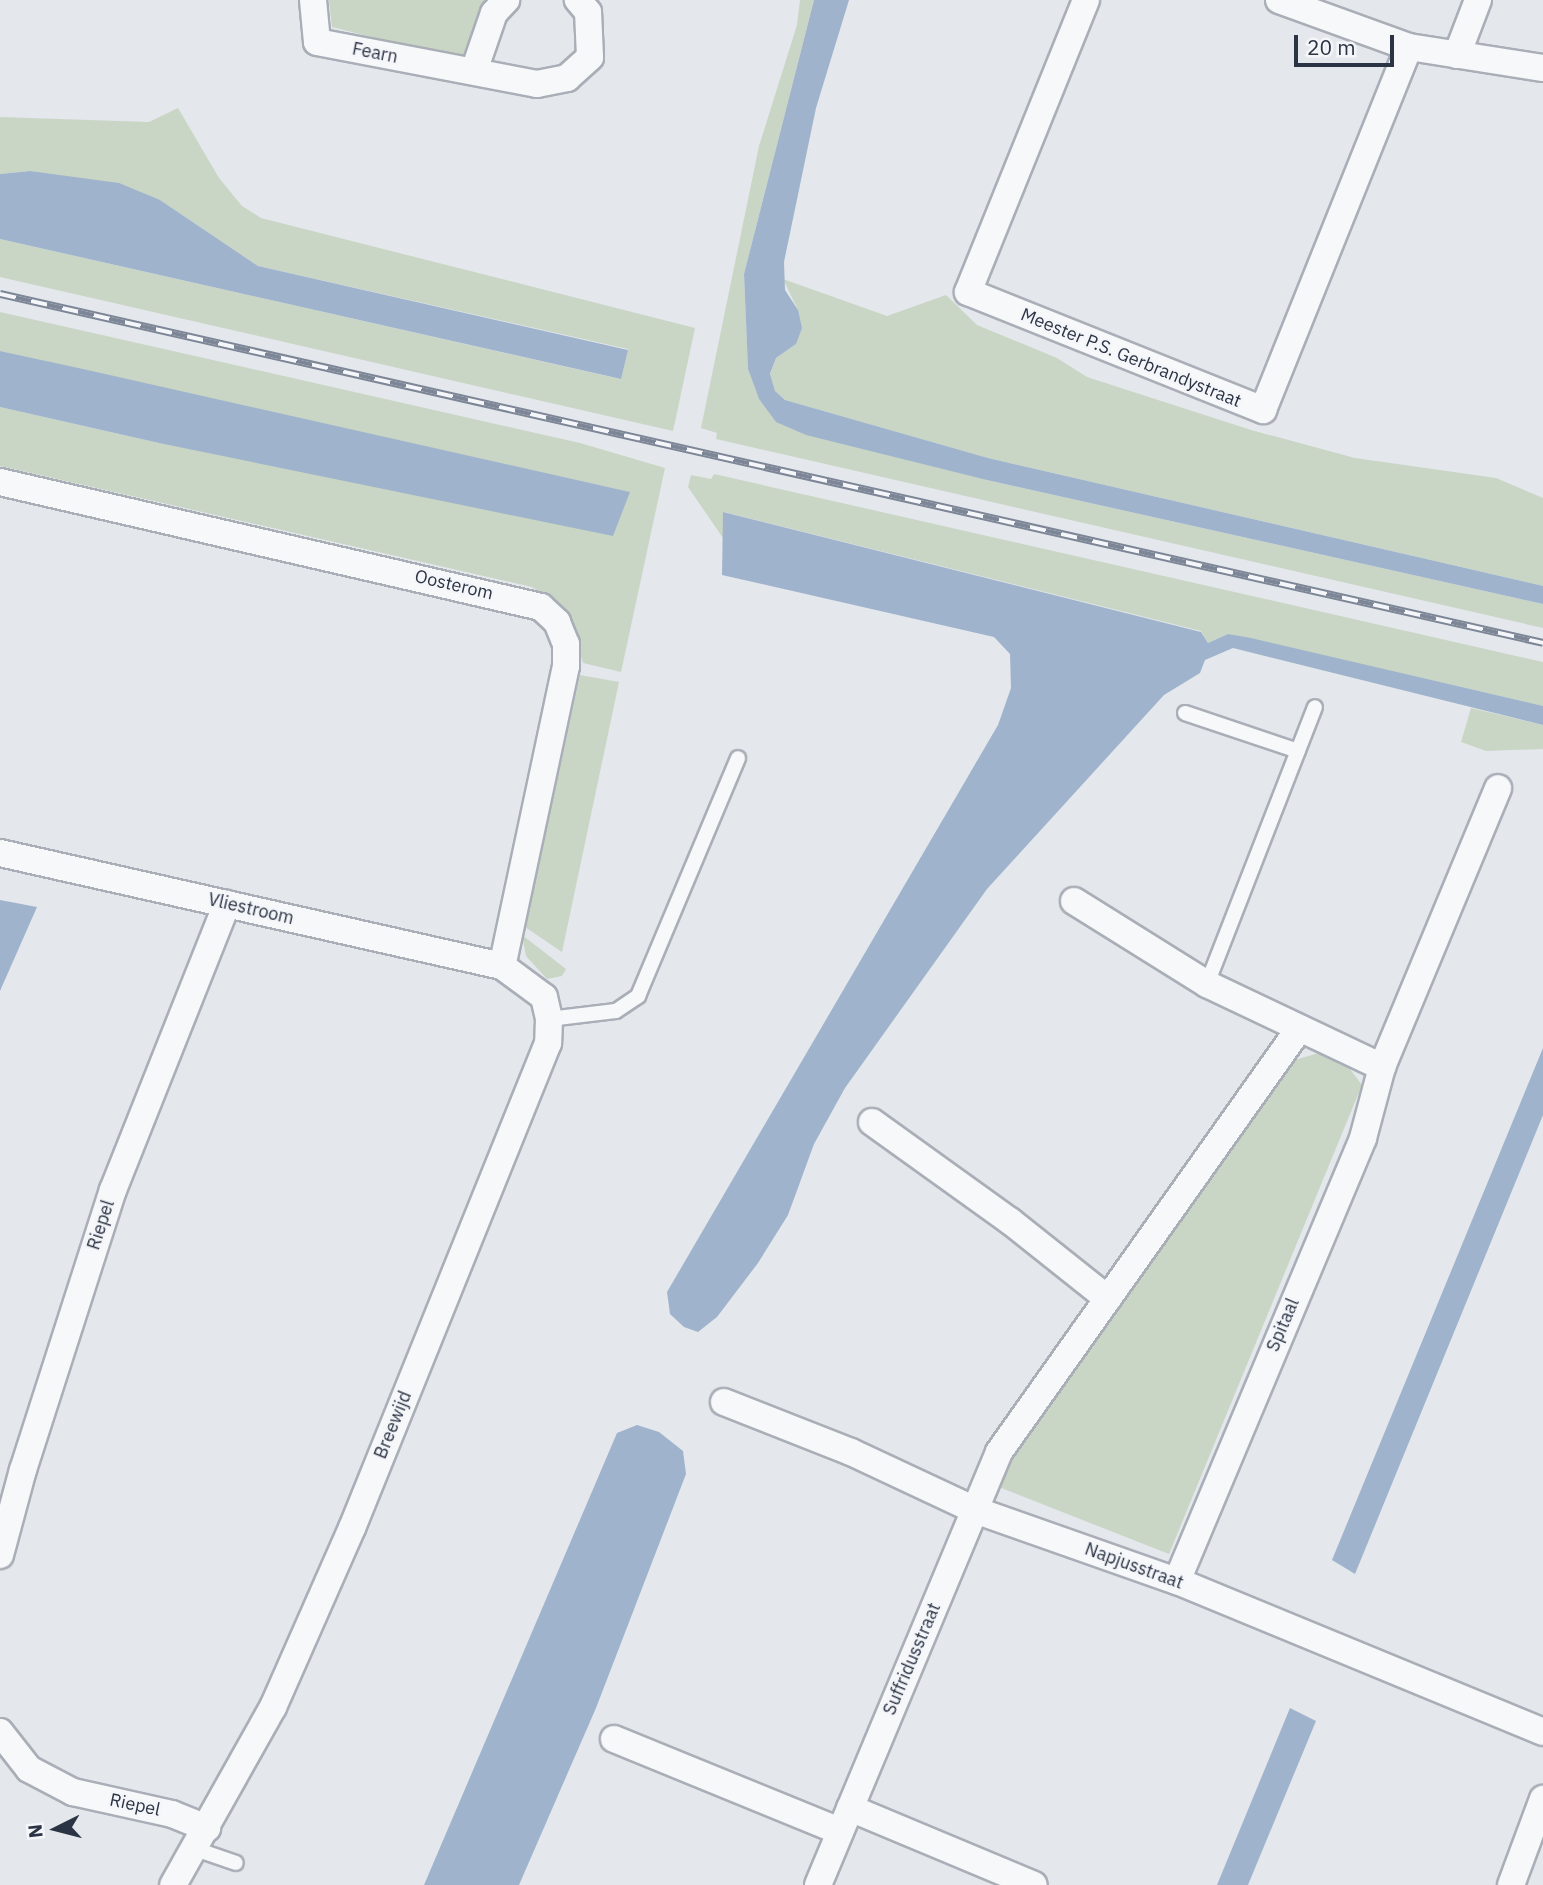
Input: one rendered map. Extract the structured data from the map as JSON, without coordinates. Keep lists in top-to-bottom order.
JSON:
{
  "streets": {
    "street": [
      "Fearn",
      "Meester P.S. Gerbrandystraat",
      "Oosterom",
      "Vliestroom",
      "Riepel",
      "Spitaal",
      "Breewijd",
      "Napjusstraat",
      "Suffridusstraat"
    ]
  },
  "crossings": [
    ["Oosterom", "Vliestroom"],
    ["Vliestroom", "Riepel"],
    ["Riepel", "Breewijd"],
    ["Spitaal", "Napjusstraat"],
    ["Napjusstraat", "Suffridusstraat"]
  ],
  "scale_bar": "20 m",
  "north": "left"
}
